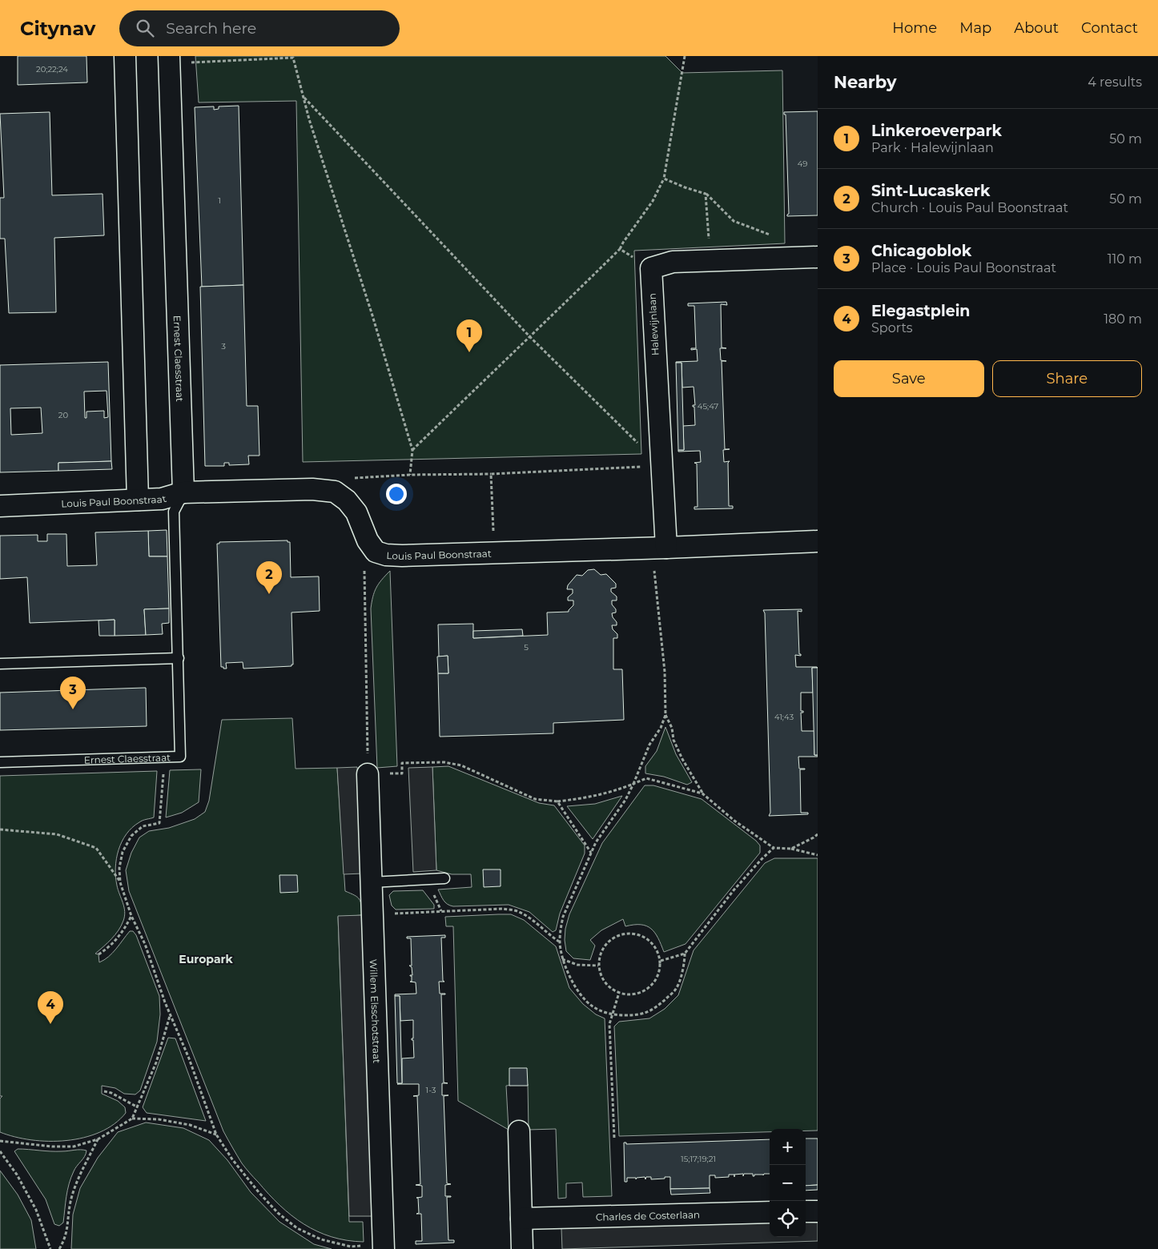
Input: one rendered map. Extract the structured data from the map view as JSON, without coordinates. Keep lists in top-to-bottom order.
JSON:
{
  "streets": {
    "street": [
      "Halewijnlaan",
      "Ernest Claesstraat",
      "Louis Paul Boonstraat",
      "Willem Elsschotstraat",
      "Charles de Costerlaan"
    ]
  },
  "crossings": [
    ["Halewijnlaan", "Louis Paul Boonstraat"],
    ["Ernest Claesstraat", "Louis Paul Boonstraat"]
  ],
  "districts": ["Europark"],
  "house_numbers": [
    "20;22;24",
    "49",
    "1",
    "3",
    "45;47",
    "20",
    "5",
    "41;43",
    "1-3",
    "15;17;19;21"
  ],
  "page": {
    "header": "Citynav",
    "search": "Search here",
    "nav": [
      "Home",
      "Map",
      "About",
      "Contact"
    ],
    "heading": ["Nearby", "4 results"],
    "list": [
      {
        "mark": "1",
        "name": "Linkeroeverpark",
        "note": "Park · Halewijnlaan",
        "value": "50 m"
      },
      {
        "mark": "2",
        "name": "Sint-Lucaskerk",
        "note": "Church · Louis Paul Boonstraat",
        "value": "50 m"
      },
      {
        "mark": "3",
        "name": "Chicagoblok",
        "note": "Place · Louis Paul Boonstraat",
        "value": "110 m"
      },
      {
        "mark": "4",
        "name": "Elegastplein",
        "note": "Sports",
        "value": "180 m"
      }
    ],
    "pins": [
      "1",
      "2",
      "3",
      "4"
    ],
    "buttons": ["Save", "Share"],
    "map_buttons": ["+", "−"]
  }
}
